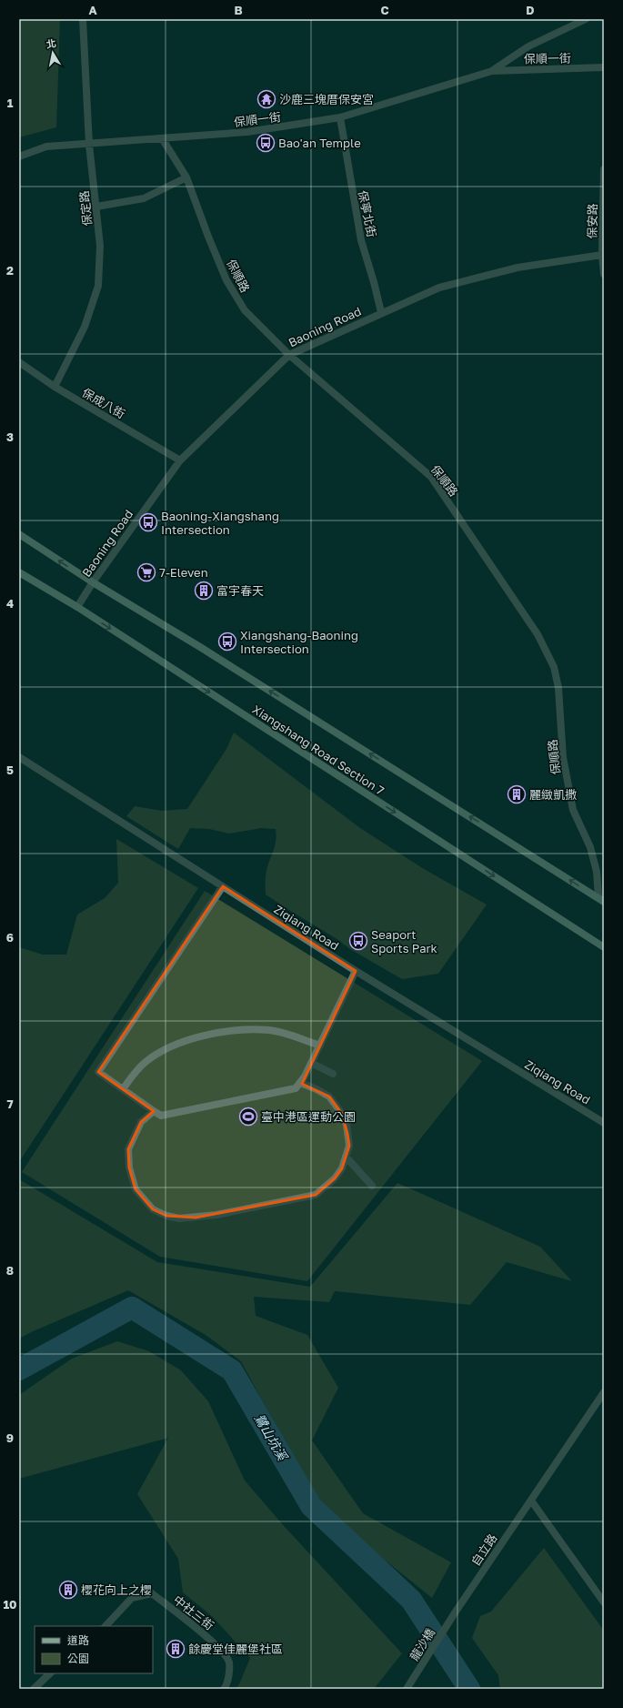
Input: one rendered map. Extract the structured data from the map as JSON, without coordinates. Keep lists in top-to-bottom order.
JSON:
{
  "streets": {
    "main road": ["Xiangshang Road Section 7"],
    "street": [
      "保順一街",
      "保定路",
      "保寧北街",
      "保安路",
      "保順路",
      "Baoning Road",
      "保成八街",
      "Ziqiang Road",
      "自立路",
      "中社三街",
      "龍沙橋"
    ]
  },
  "crossings": [
    ["保順一街", "保定路"],
    ["保順一街", "保寧北街"],
    ["保順一街", "保順路"],
    ["保定路", "保成八街"],
    ["保寧北街", "Baoning Road"],
    ["保安路", "Baoning Road"],
    ["保順路", "Baoning Road"],
    ["保順路", "Xiangshang Road Section 7"],
    ["Baoning Road", "保成八街"],
    ["Baoning Road", "Xiangshang Road Section 7"],
    ["自立路", "龍沙橋"]
  ],
  "water": ["鷺山坑溪"],
  "places": {
    "temple": ["沙鹿三塊厝保安宮"],
    "bus stop": [
      "Bao'an Temple",
      "Baoning-Xiangshang Intersection",
      "Xiangshang-Baoning Intersection",
      "Seaport Sports Park"
    ],
    "supermarket": ["7-Eleven"],
    "building": [
      "富宇春天",
      "麗緻凱撒",
      "櫻花向上之櫻",
      "餘慶堂佳麗堡社區"
    ],
    "sports": ["臺中港區運動公園"]
  },
  "legend": ["道路", "公園"],
  "north": "top",
  "grid": {
    "columns": [
      "A",
      "B",
      "C",
      "D"
    ],
    "rows": [
      "1",
      "2",
      "3",
      "4",
      "5",
      "6",
      "7",
      "8",
      "9",
      "10"
    ]
  }
}
